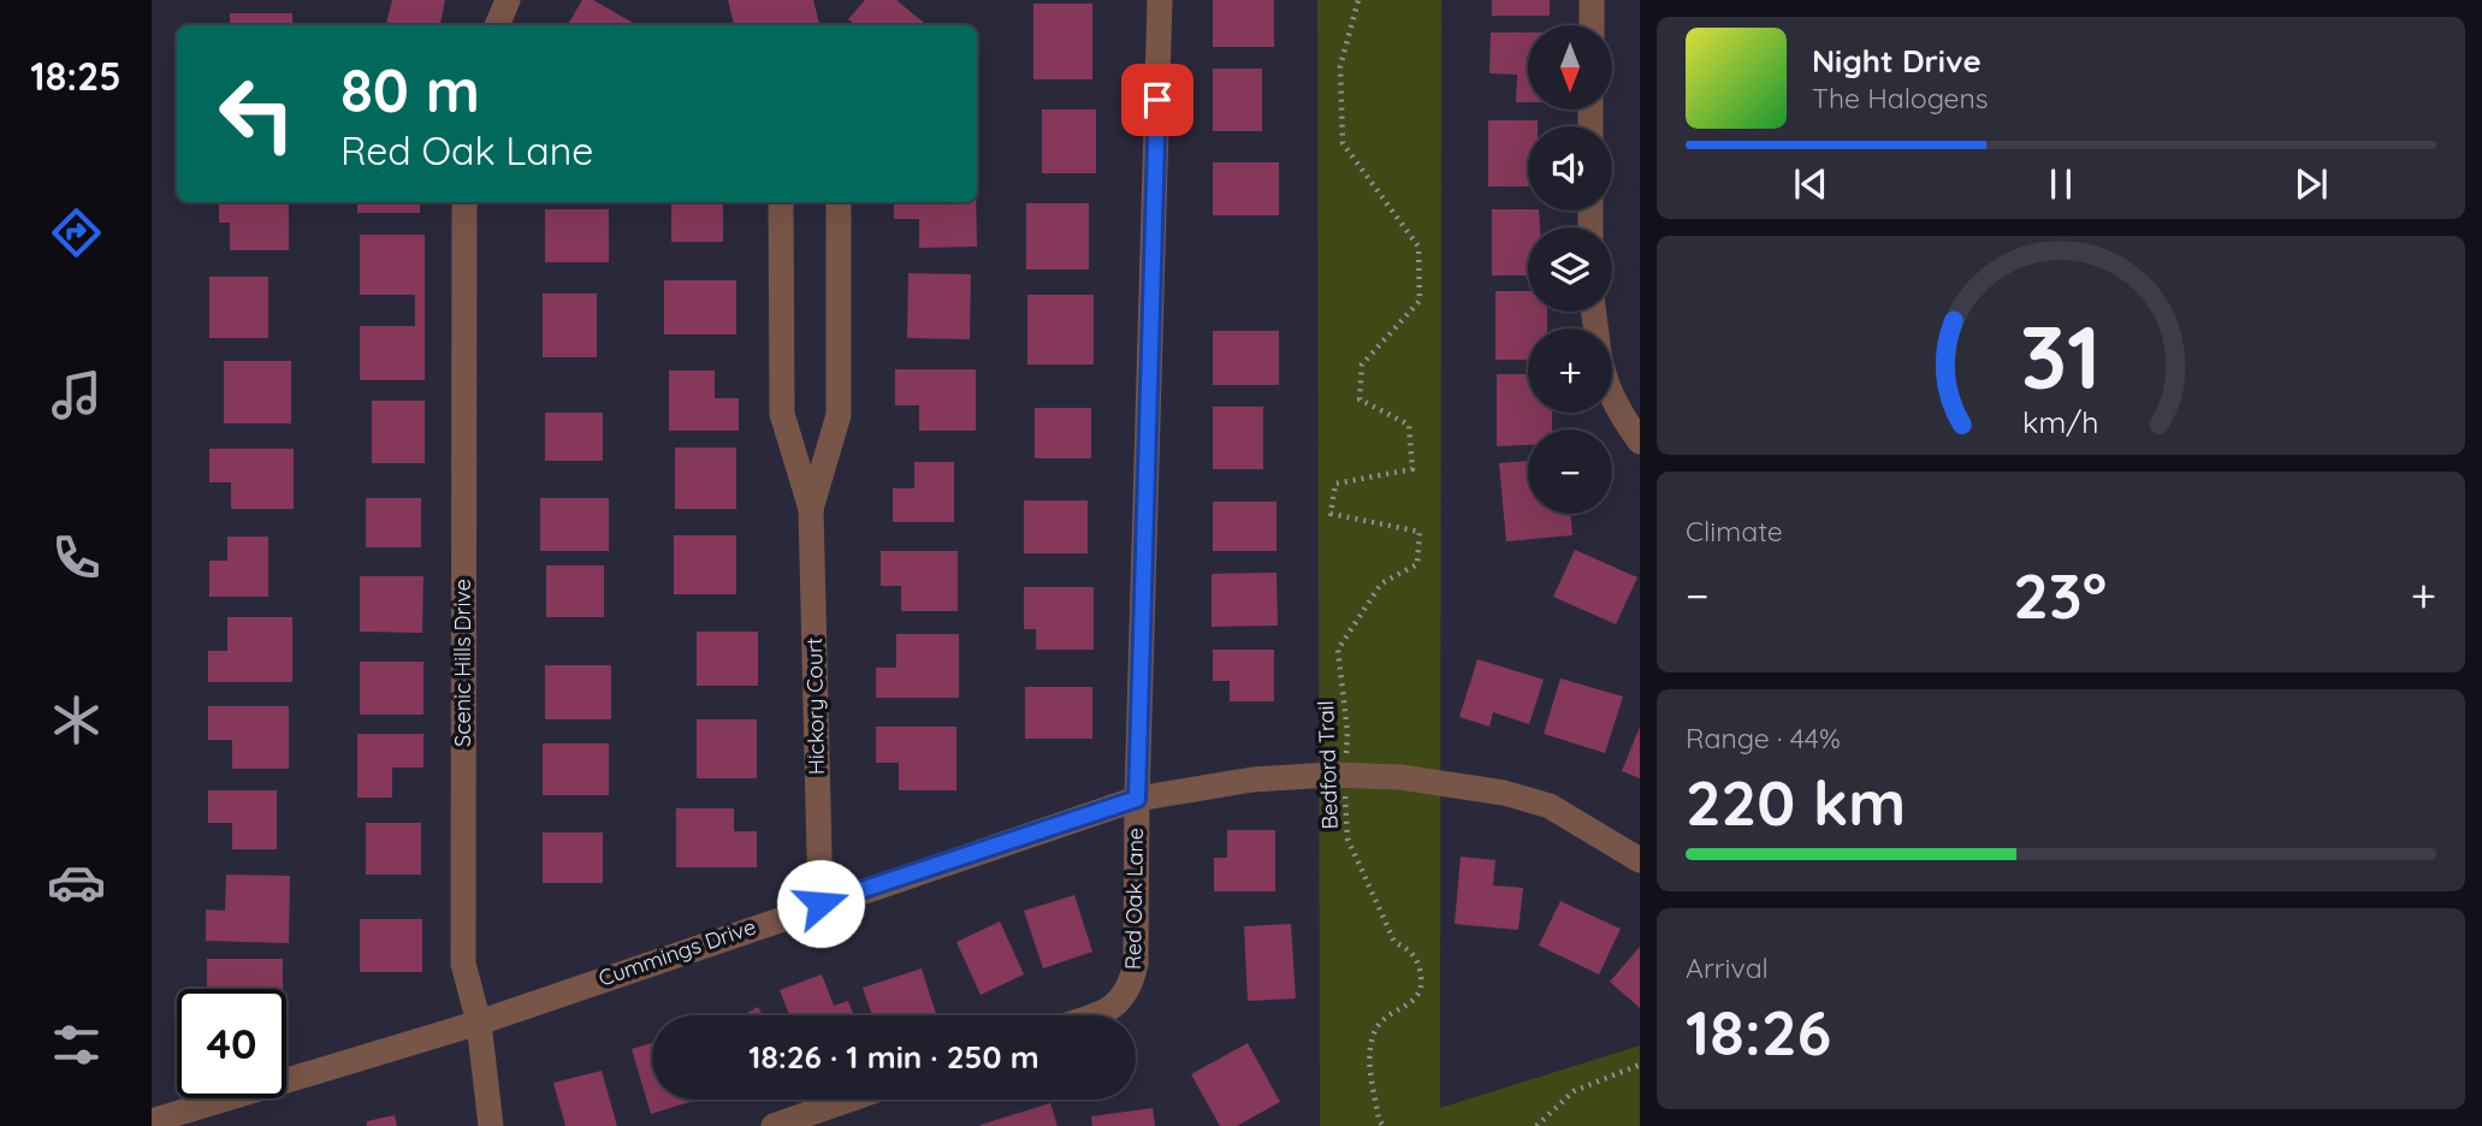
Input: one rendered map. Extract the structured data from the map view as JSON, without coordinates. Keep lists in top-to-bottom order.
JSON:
{
  "streets": {
    "street": [
      "Scenic Hills Drive",
      "Hickory Court",
      "Red Oak Lane",
      "Cummings Drive"
    ],
    "path": ["Bedford Trail"]
  },
  "crossings": [
    ["Scenic Hills Drive", "Cummings Drive"],
    ["Hickory Court", "Cummings Drive"],
    ["Bedford Trail", "Cummings Drive"],
    ["Red Oak Lane", "Cummings Drive"]
  ],
  "north": "bottom",
  "page": {
    "tabs": "18:25",
    "map_buttons": ["+", "−"],
    "turn": ["80 m", "Red Oak Lane"],
    "song": ["Night Drive", "The Halogens"],
    "tile": [
      "Climate",
      ["Range · 44%", "220 km"],
      ["Arrival", "18:26"]
    ],
    "heat": ["−", "23°", "+"],
    "limit": "40",
    "trip": "18:26 · 1 min · 250 m",
    "gauge": ["31", "km/h"]
  }
}
